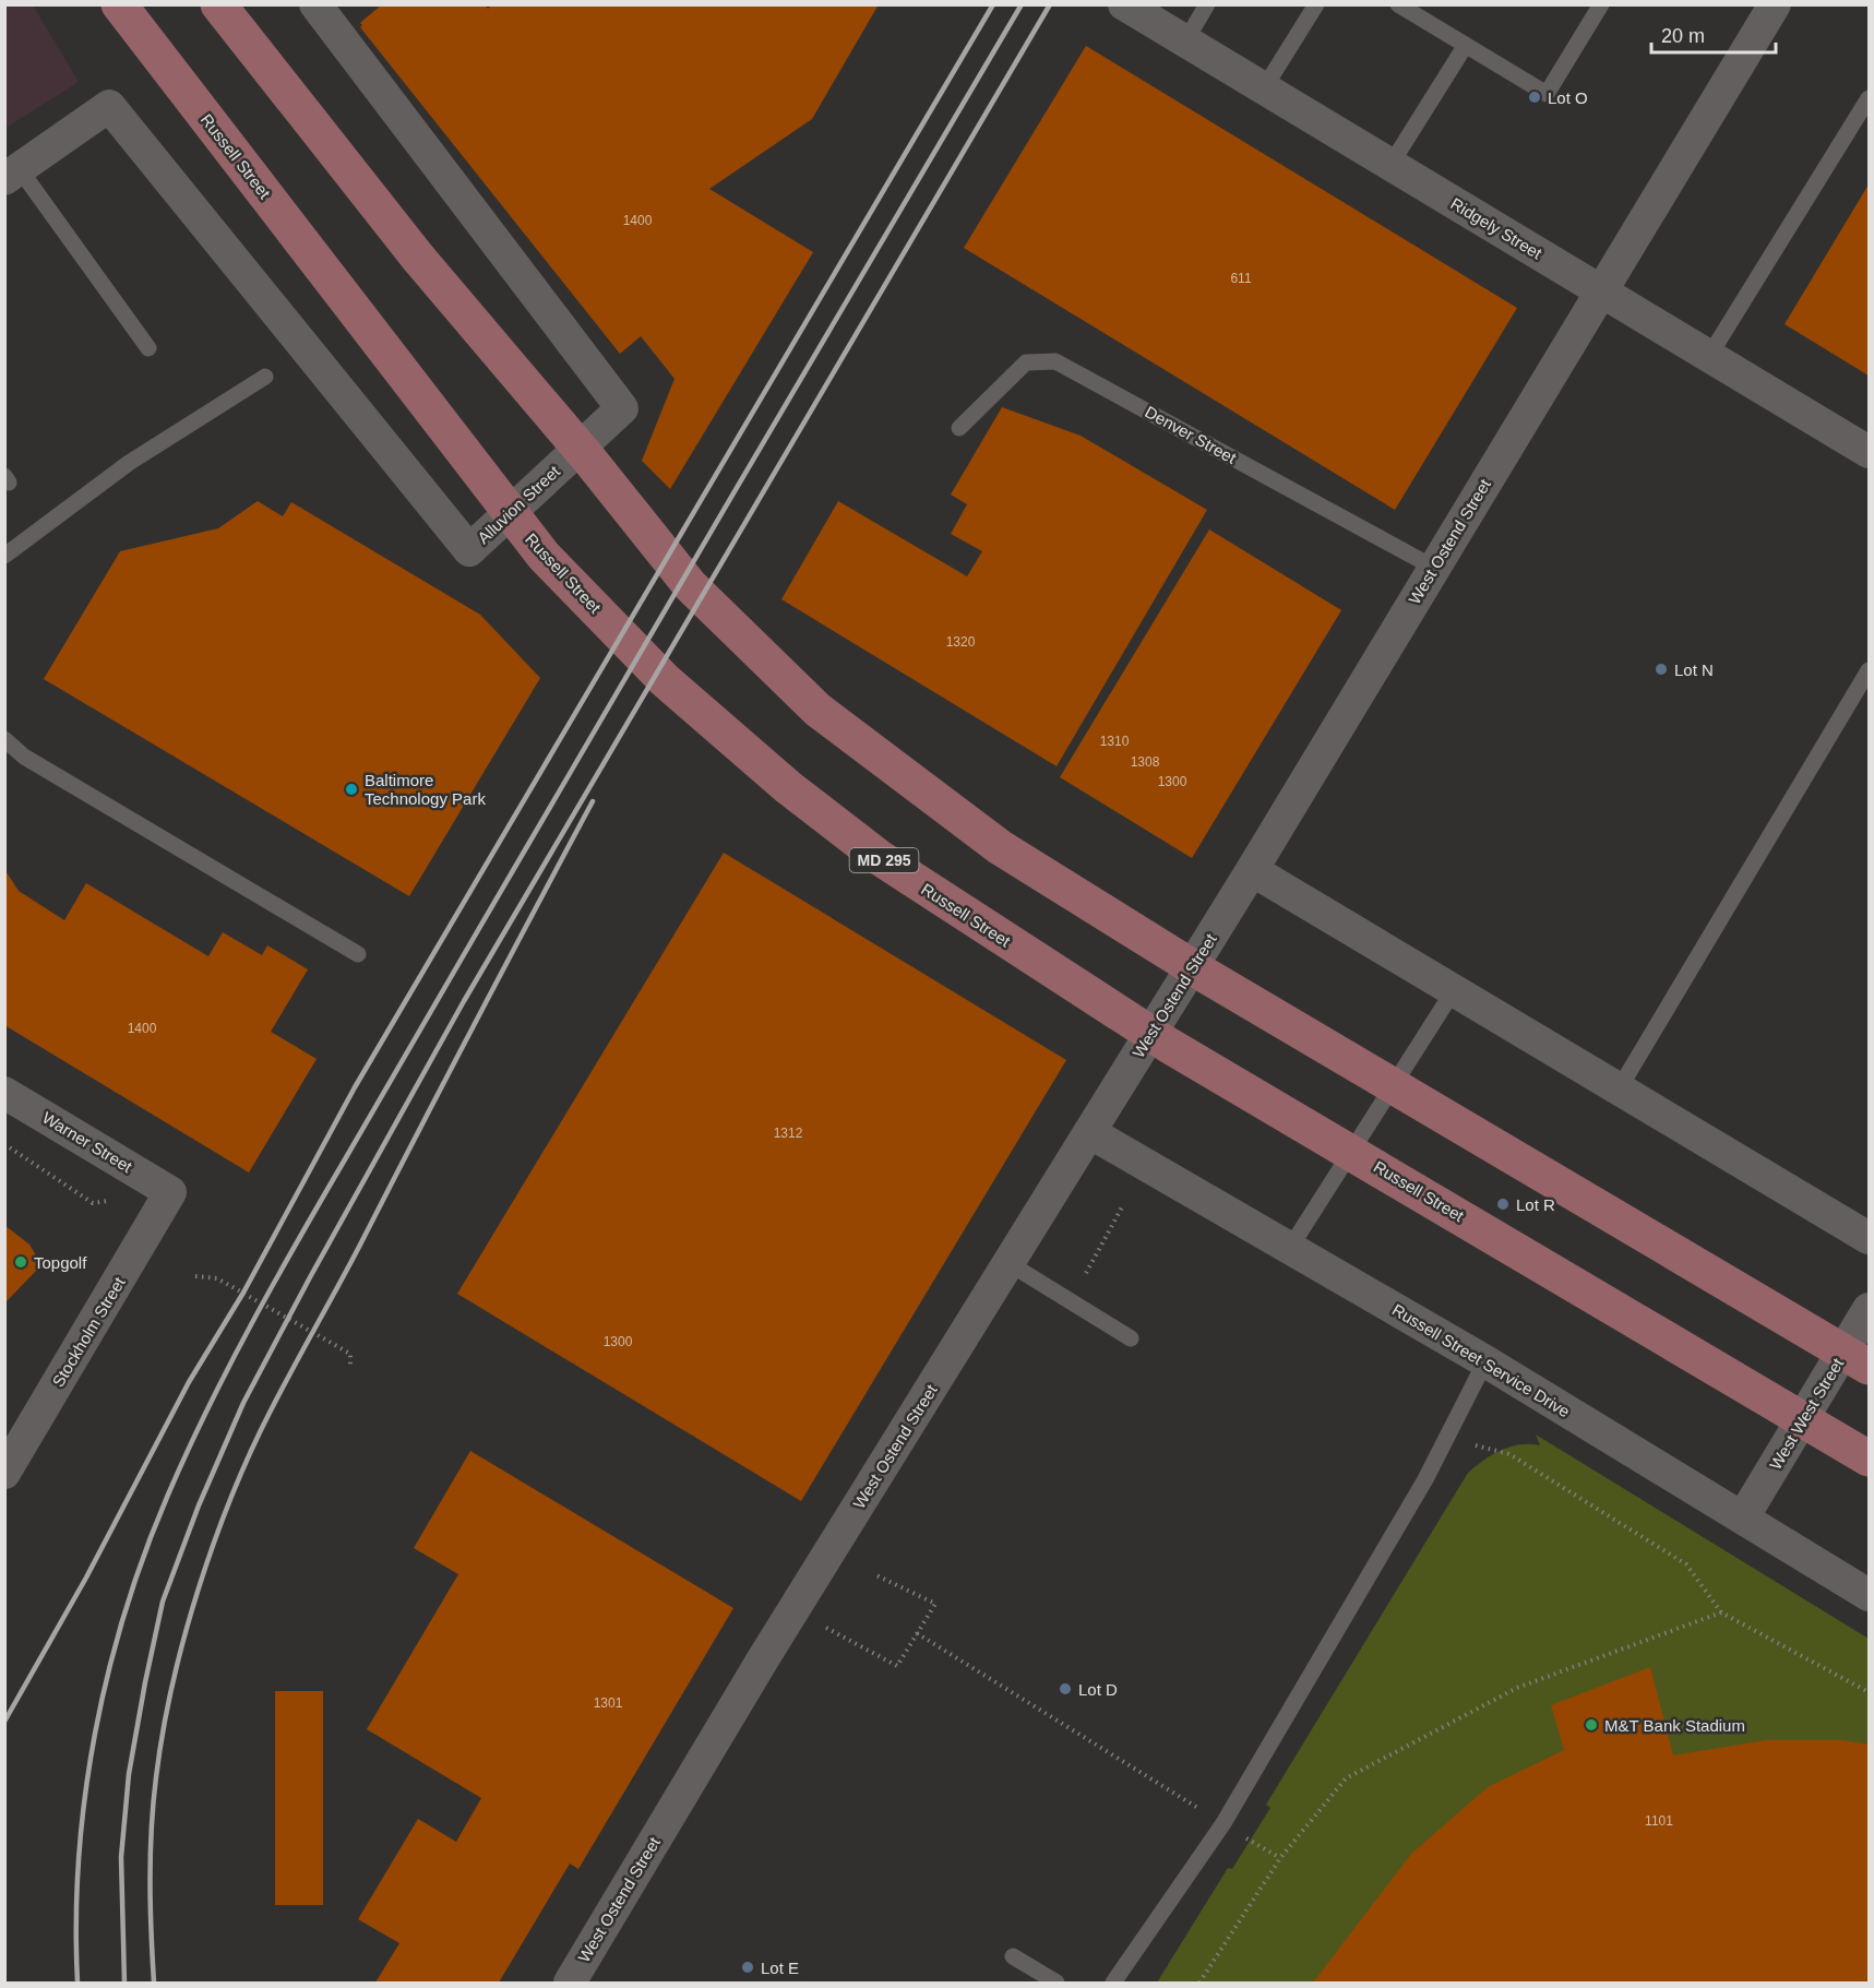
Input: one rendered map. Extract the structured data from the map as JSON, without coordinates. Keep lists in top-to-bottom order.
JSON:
{
  "streets": {
    "main road": ["Russell Street", "MD 295"],
    "street": [
      "Ridgely Street",
      "Alluvion Street",
      "West Ostend Street",
      "Warner Street",
      "Stockholm Street",
      "Russell Street Service Drive",
      "West West Street"
    ],
    "lane": ["Denver Street"]
  },
  "crossings": [
    ["Ridgely Street", "West Ostend Street"],
    ["Denver Street", "West Ostend Street"],
    ["West Ostend Street", "Russell Street Service Drive"],
    ["Warner Street", "Stockholm Street"],
    ["Russell Street Service Drive", "West West Street"]
  ],
  "places": [
    "Lot O",
    "Lot N",
    "Baltimore Technology Park",
    "Lot R",
    "Topgolf",
    "Lot D",
    "M&T Bank Stadium",
    "Lot E"
  ],
  "house_numbers": [
    "1400",
    "611",
    "1320",
    "1310",
    "1308",
    "1300",
    "1400",
    "1312",
    "1300",
    "1301",
    "1101"
  ],
  "scale_bar": "20 m"
}
